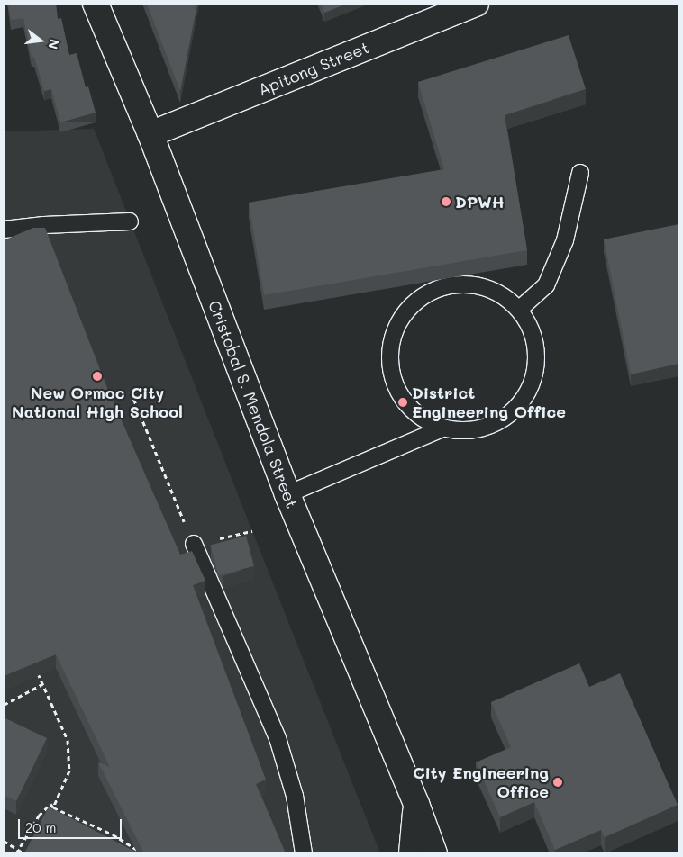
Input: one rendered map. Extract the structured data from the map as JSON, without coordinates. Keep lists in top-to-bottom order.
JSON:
{
  "streets": {
    "street": ["Apitong Street", "Cristobal S. Mendola Street"]
  },
  "crossings": [
    ["Apitong Street", "Cristobal S. Mendola Street"]
  ],
  "places": [
    "DPWH",
    "New Ormoc City National High School",
    "District Engineering Office",
    "City Engineering Office"
  ],
  "scale_bar": "20 m",
  "north": "right"
}
